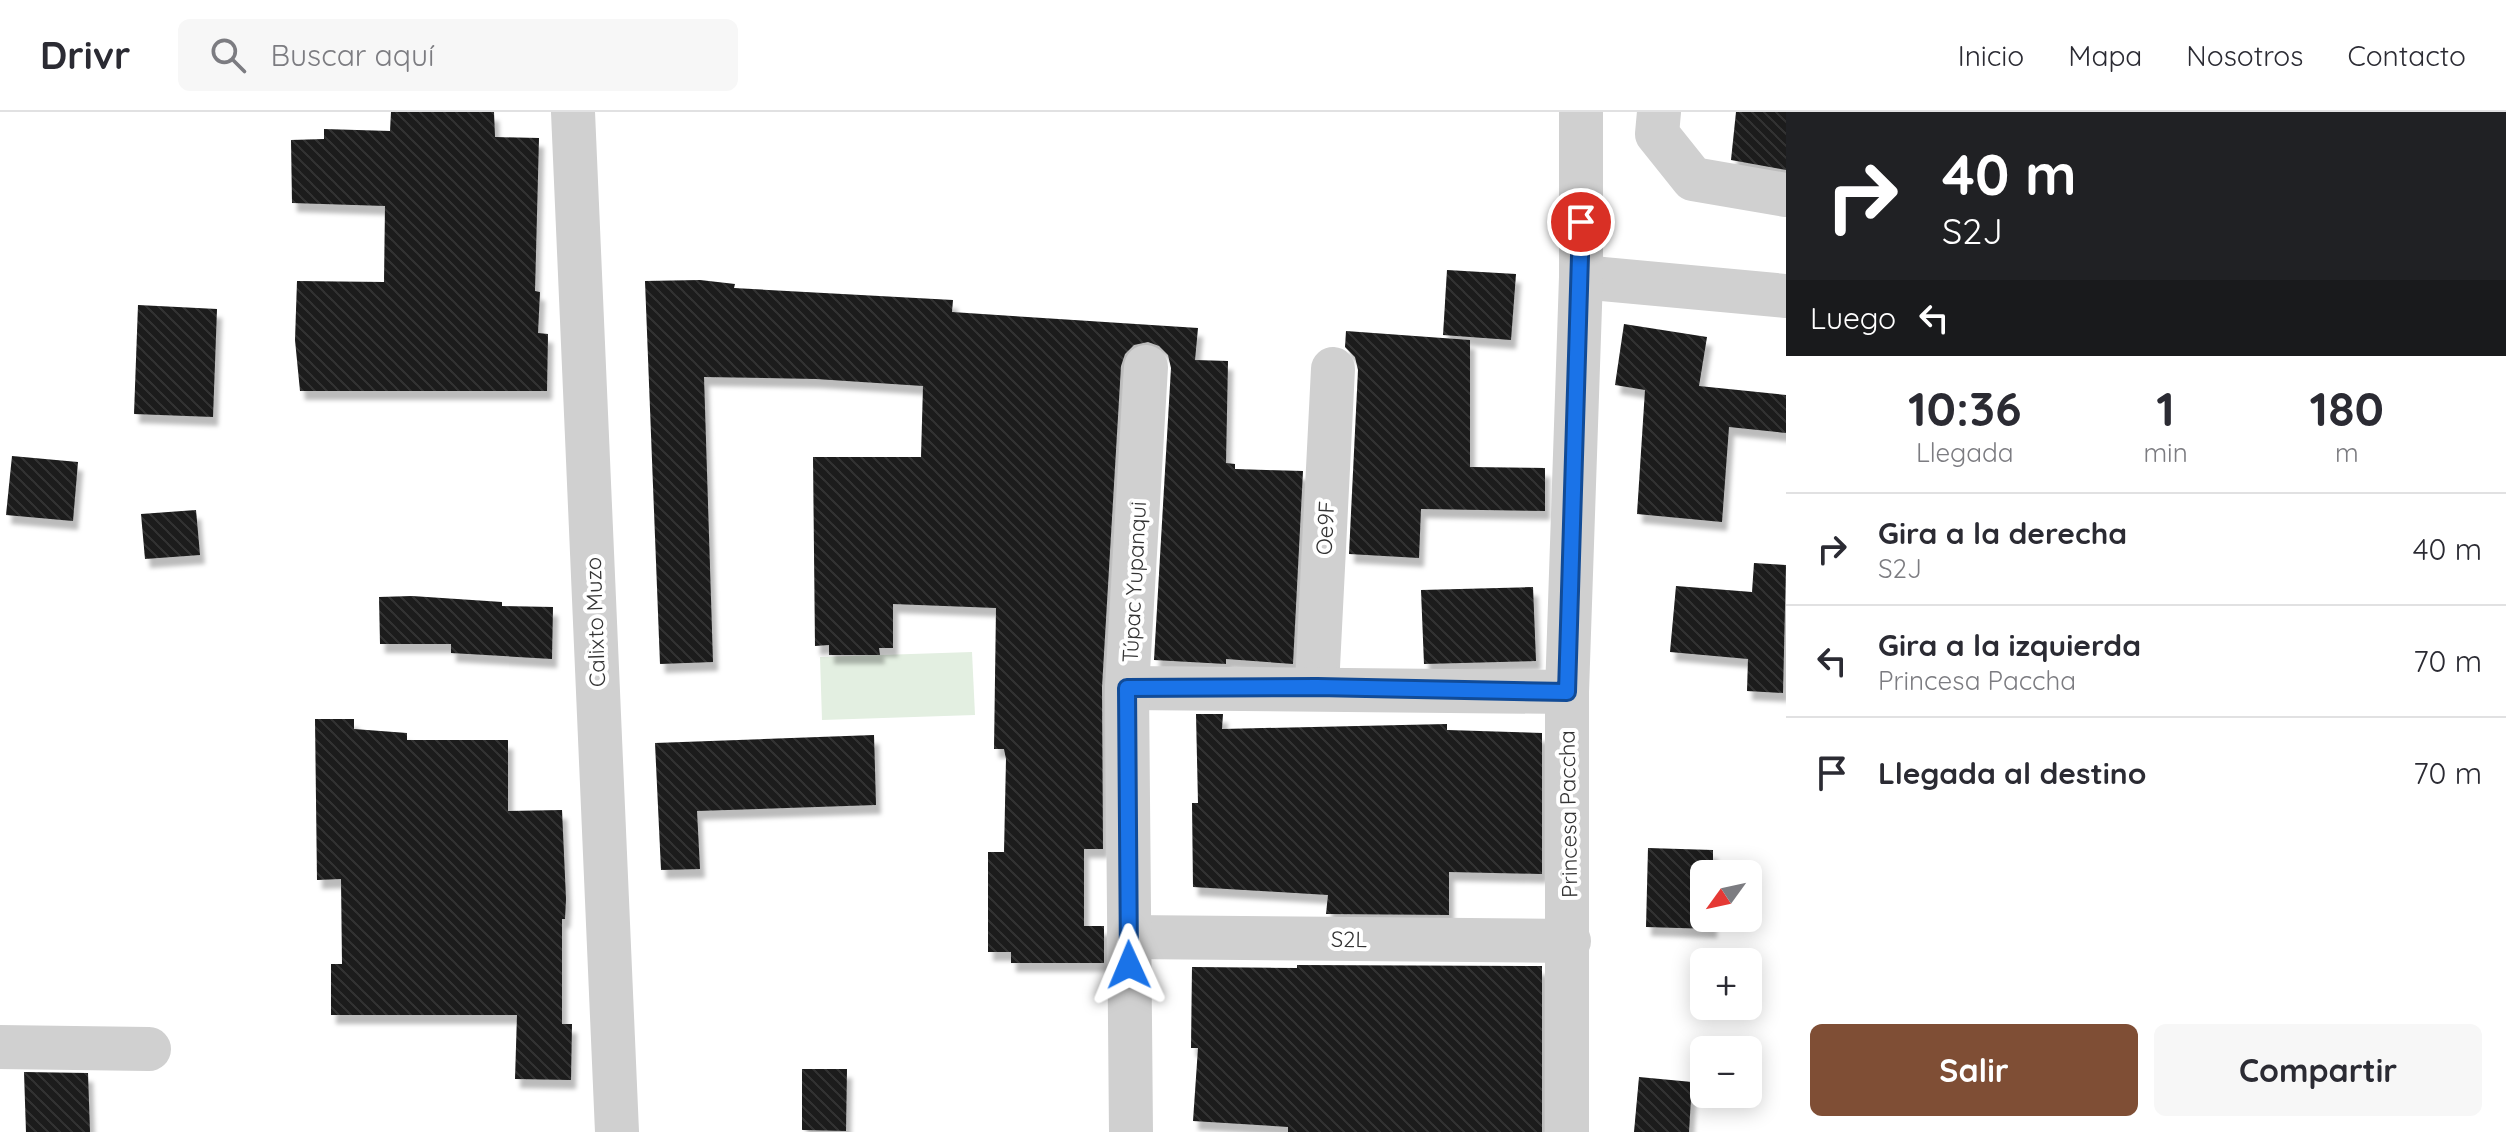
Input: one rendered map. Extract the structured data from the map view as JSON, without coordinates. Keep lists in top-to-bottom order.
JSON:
{
  "streets": {
    "street": [
      "Oe9F",
      "Túpac Yupanqui",
      "Calixto Muzo",
      "Princesa Paccha",
      "S2L"
    ]
  },
  "crossings": [
    ["Túpac Yupanqui", "S2L"],
    ["Princesa Paccha", "S2L"]
  ],
  "north": "bottom left",
  "page": {
    "header": "Drivr",
    "search": "Buscar aquí",
    "nav": [
      "Inicio",
      "Mapa",
      "Nosotros",
      "Contacto"
    ],
    "turn": ["40 m", "S2J"],
    "then": "Luego",
    "eta": [
      "10:36",
      "Llegada",
      "1",
      "min",
      "180",
      "m"
    ],
    "list": [
      {
        "name": "Gira a la derecha",
        "note": "S2J",
        "value": "40 m"
      },
      {
        "name": "Gira a la izquierda",
        "note": "Princesa Paccha",
        "value": "70 m"
      },
      {
        "name": "Llegada al destino",
        "value": "70 m"
      }
    ],
    "map_buttons": ["+", "−"],
    "buttons": ["Salir", "Compartir"]
  }
}
